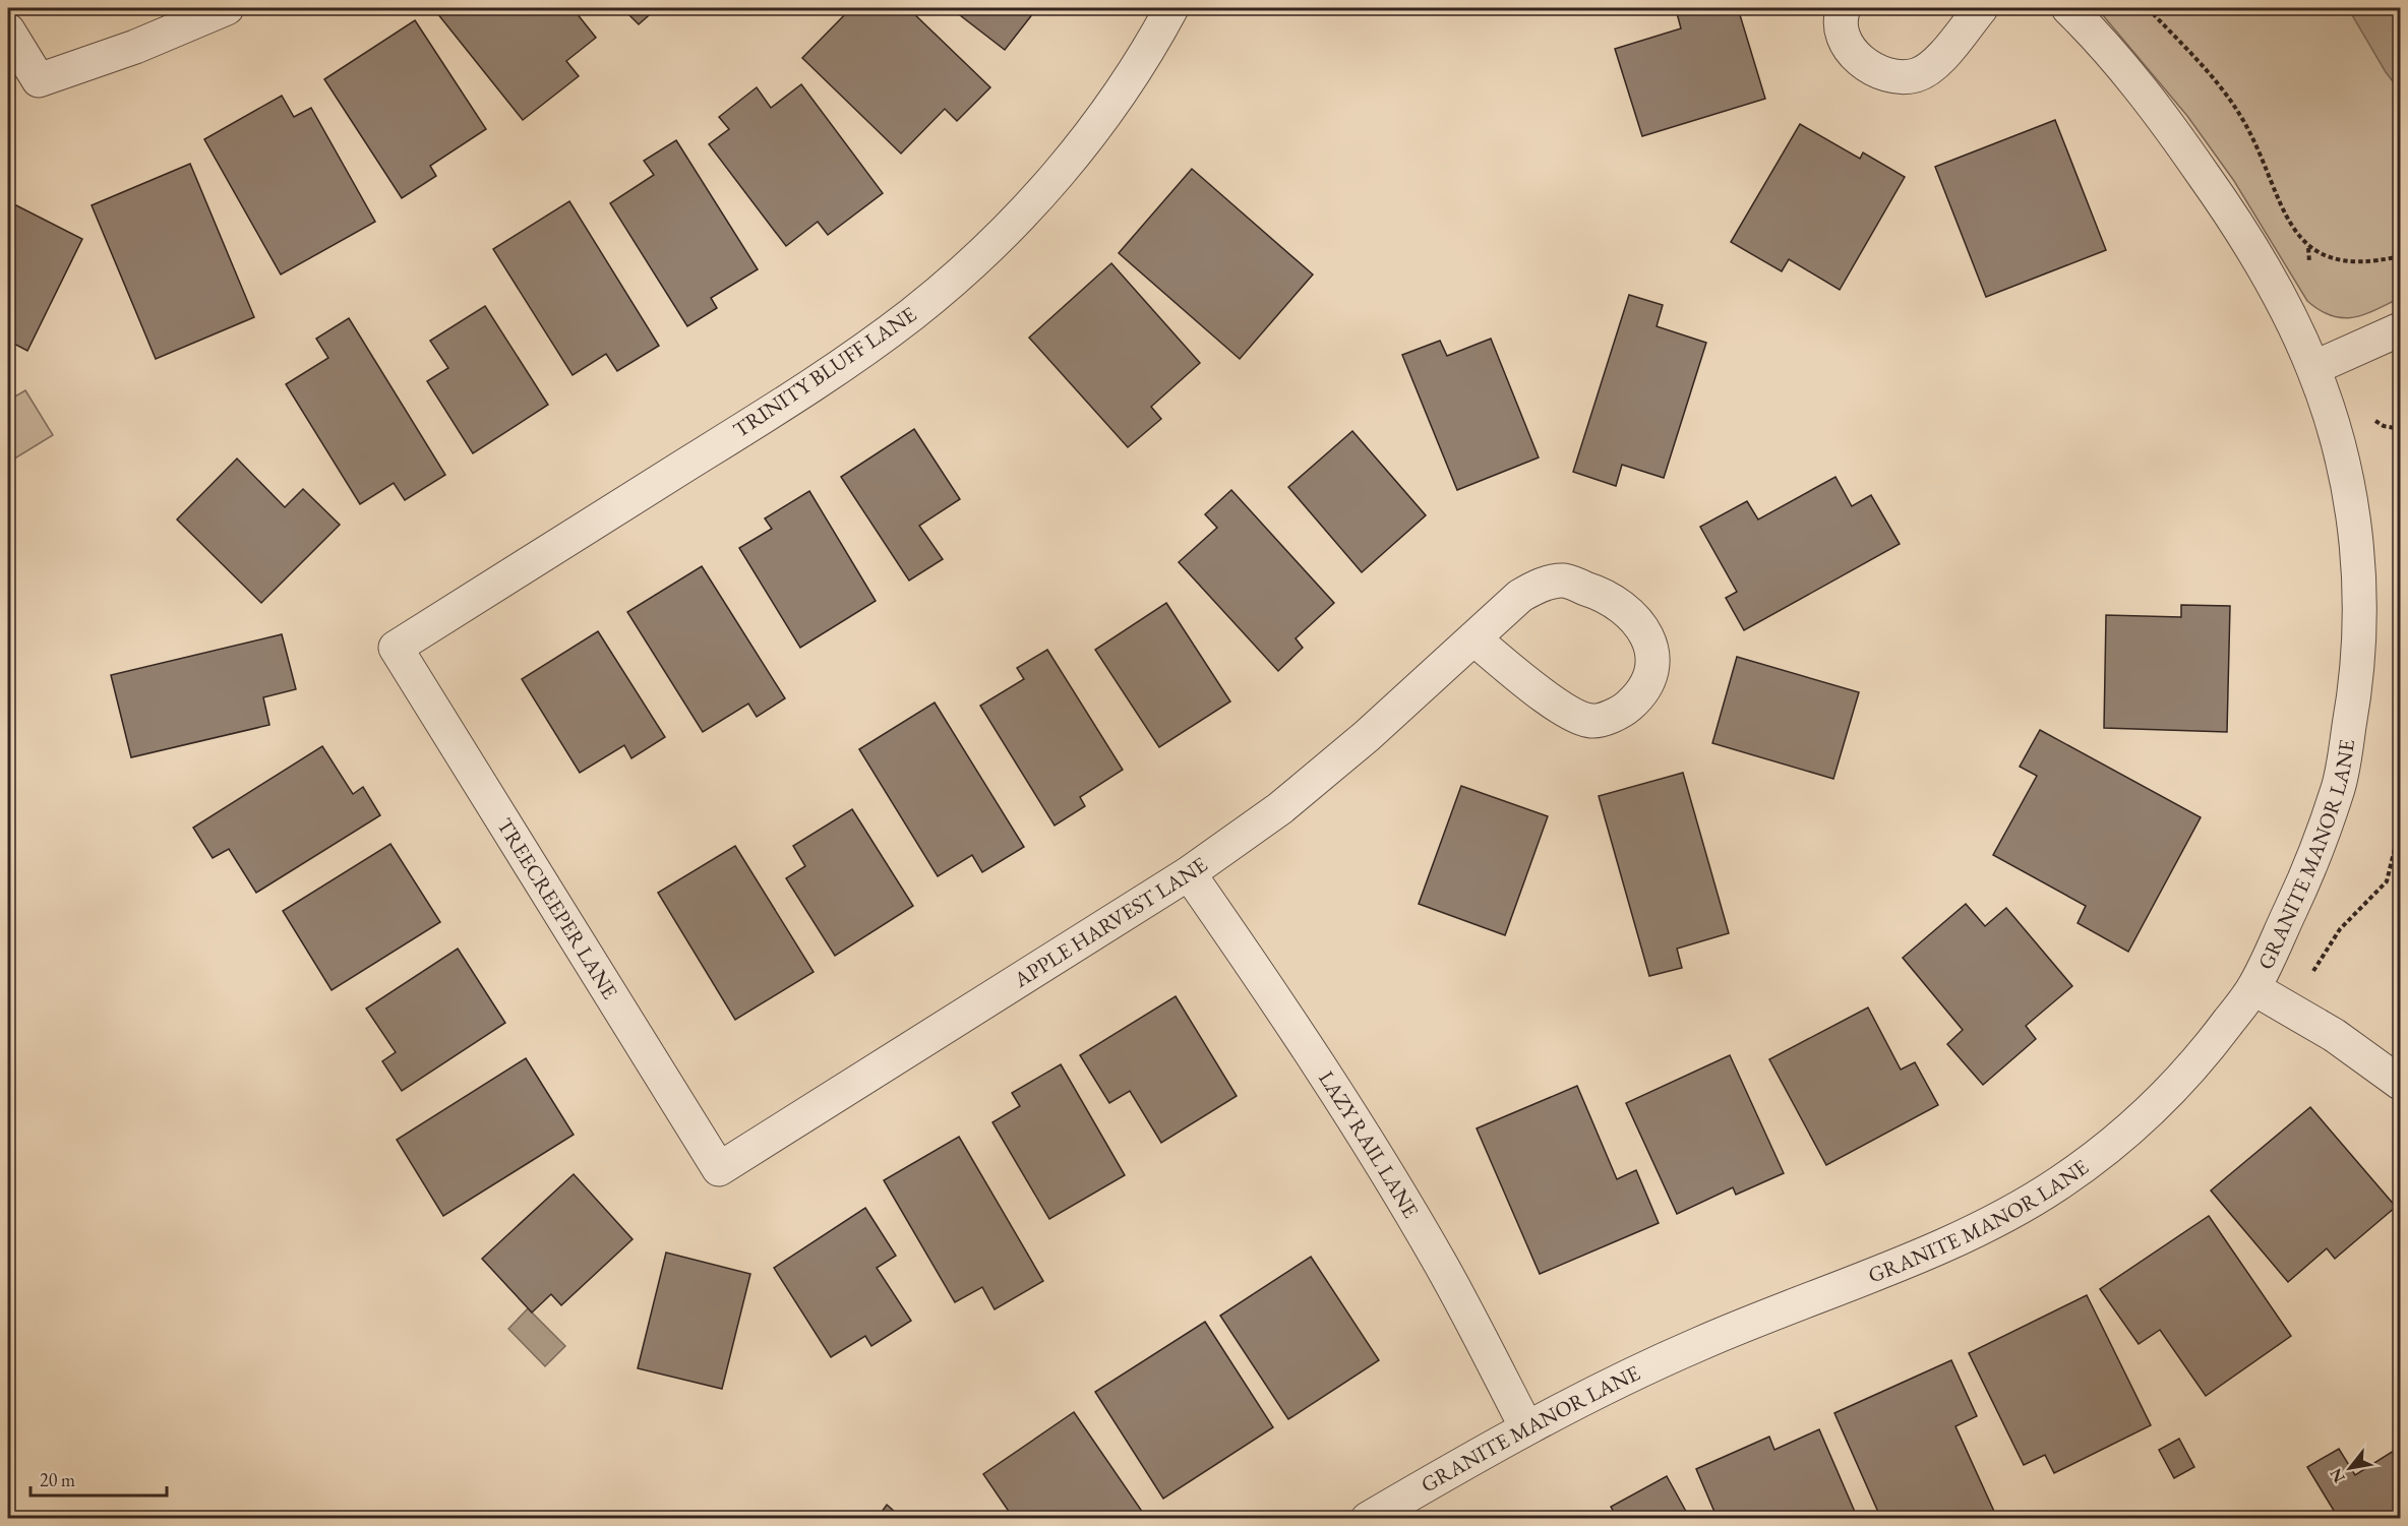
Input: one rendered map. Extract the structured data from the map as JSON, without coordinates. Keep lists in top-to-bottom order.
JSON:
{
  "streets": {
    "street": [
      "TRINITY BLUFF LANE",
      "GRANITE MANOR LANE",
      "TREECREEPER LANE",
      "APPLE HARVEST LANE",
      "LAZY RAIL LANE"
    ]
  },
  "crossings": [
    ["TRINITY BLUFF LANE", "TREECREEPER LANE"],
    ["GRANITE MANOR LANE", "LAZY RAIL LANE"],
    ["TREECREEPER LANE", "APPLE HARVEST LANE"],
    ["APPLE HARVEST LANE", "LAZY RAIL LANE"]
  ],
  "scale_bar": "20 m",
  "north": "bottom left"
}
